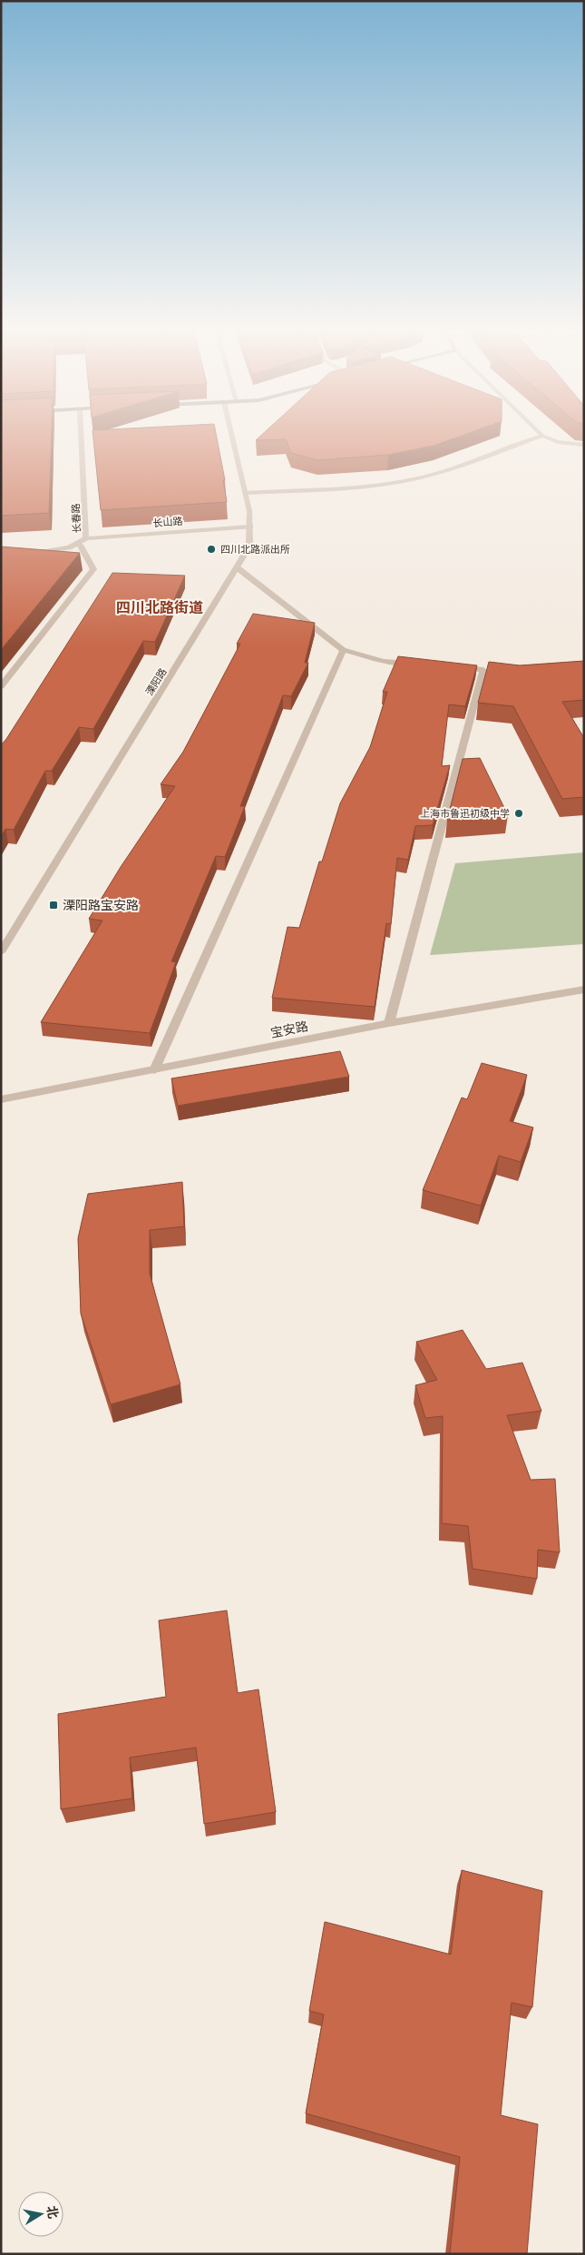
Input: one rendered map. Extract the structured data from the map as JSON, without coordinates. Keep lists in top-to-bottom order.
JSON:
{
  "streets": {
    "street": [
      "长春路",
      "长山路",
      "溧阳路",
      "宝安路"
    ]
  },
  "crossings": [
    ["长春路", "长山路"],
    ["长山路", "溧阳路"]
  ],
  "districts": ["四川北路街道"],
  "places": {
    "other": ["四川北路派出所", "上海市鲁迅初级中学"],
    "transit": ["溧阳路宝安路"]
  },
  "north": "right"
}
